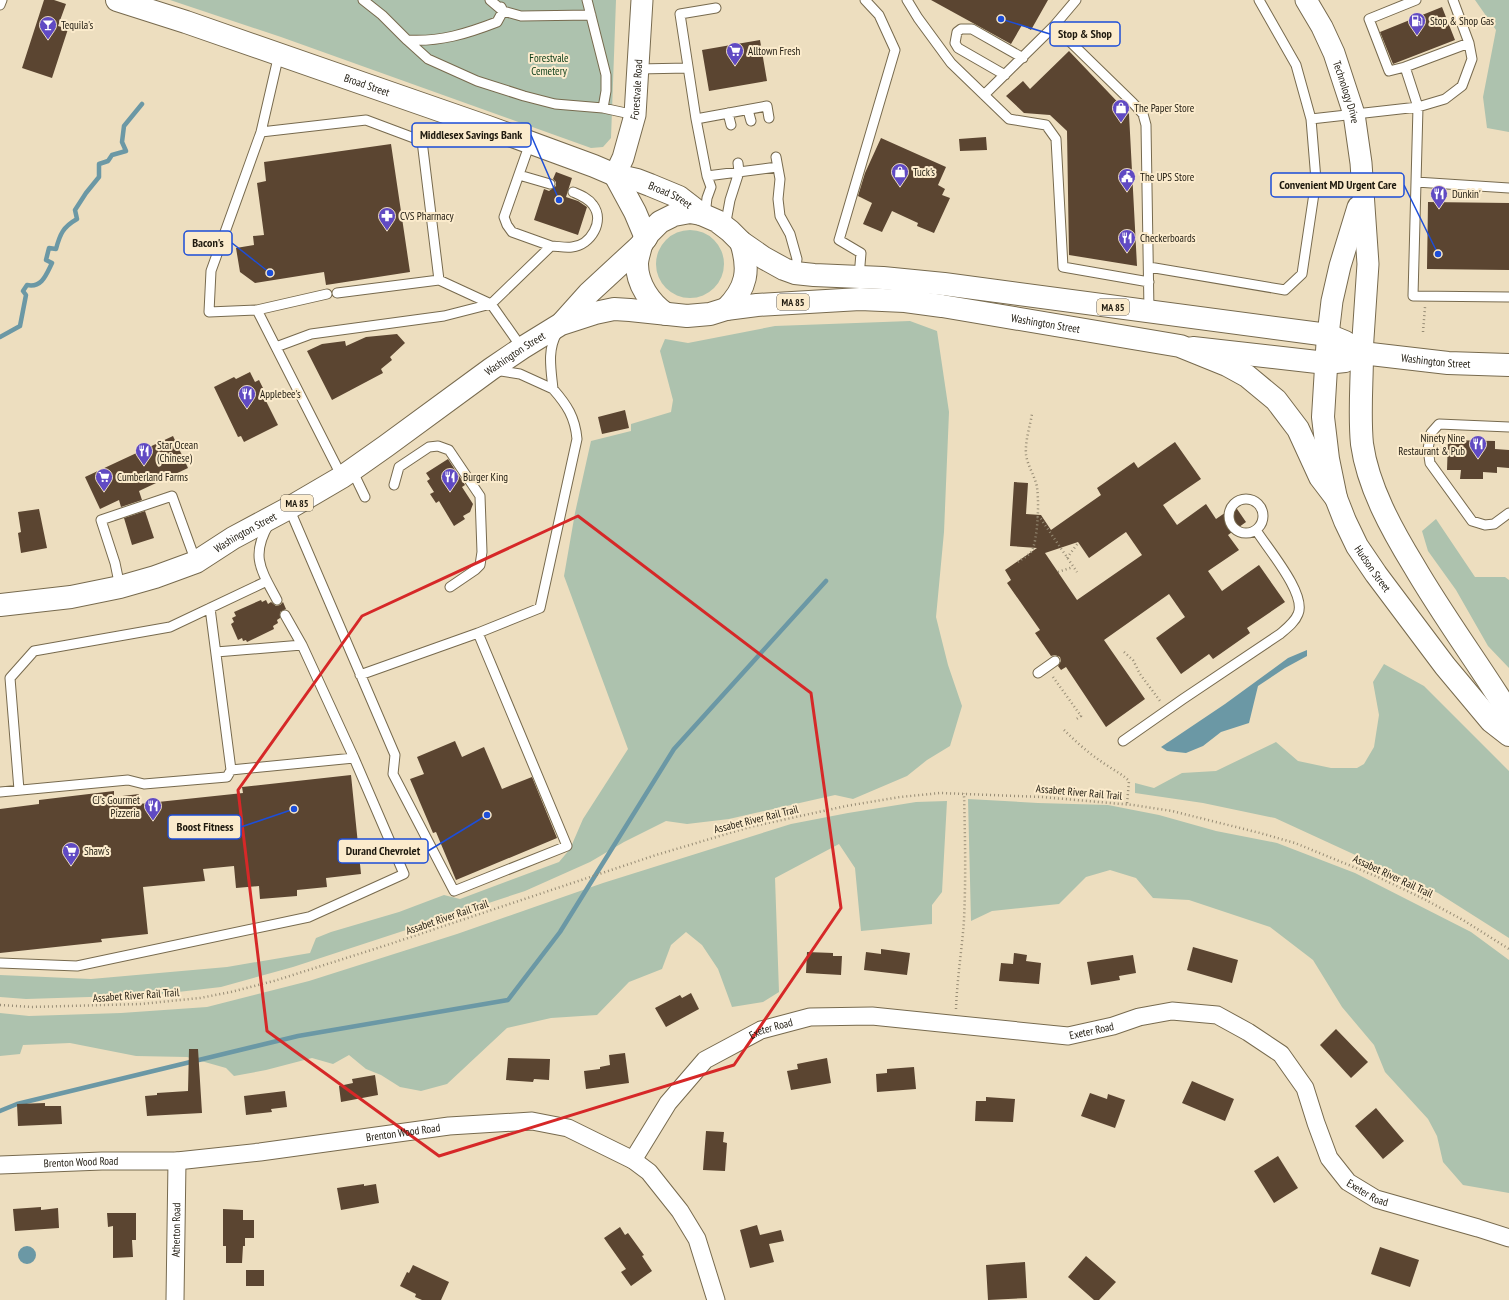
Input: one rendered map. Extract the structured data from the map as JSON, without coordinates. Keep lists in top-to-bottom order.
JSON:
{
  "streets": {
    "main road": [
      "Broad Street",
      "MA 85",
      "Washington Street",
      "Hudson Street"
    ],
    "street": [
      "Forestvale Road",
      "Technology Drive",
      "Exeter Road",
      "Brenton Wood Road",
      "Atherton Road"
    ],
    "path": ["Assabet River Rail Trail"]
  },
  "crossings": [
    ["Broad Street", "Forestvale Road"],
    ["Broad Street", "Washington Street"],
    ["Technology Drive", "Washington Street"],
    ["Technology Drive", "Hudson Street"],
    ["Washington Street", "Hudson Street"],
    ["Exeter Road", "Brenton Wood Road"],
    ["Brenton Wood Road", "Atherton Road"]
  ],
  "parks": ["Forestvale Cemetery"],
  "places": {
    "other": [
      "Stop & Shop",
      "Middlesex Savings Bank",
      "Convenient MD Urgent Care",
      "Bacon's",
      "Boost Fitness",
      "Durand Chevrolet"
    ],
    "fuel station": ["Stop & Shop Gas"],
    "bar": ["Tequila's"],
    "supermarket": ["Alltown Fresh", "Cumberland Farms", "Shaw's"],
    "shop": ["The Paper Store", "Tuck's"],
    "public building": ["The UPS Store"],
    "restaurant": [
      "Dunkin'",
      "Checkerboards",
      "Applebee's",
      "Ninety Nine Restaurant & Pub",
      "Star Ocean (Chinese)",
      "Burger King",
      "CJ's Gourmet Pizzeria"
    ],
    "pharmacy": ["CVS Pharmacy"]
  }
}
